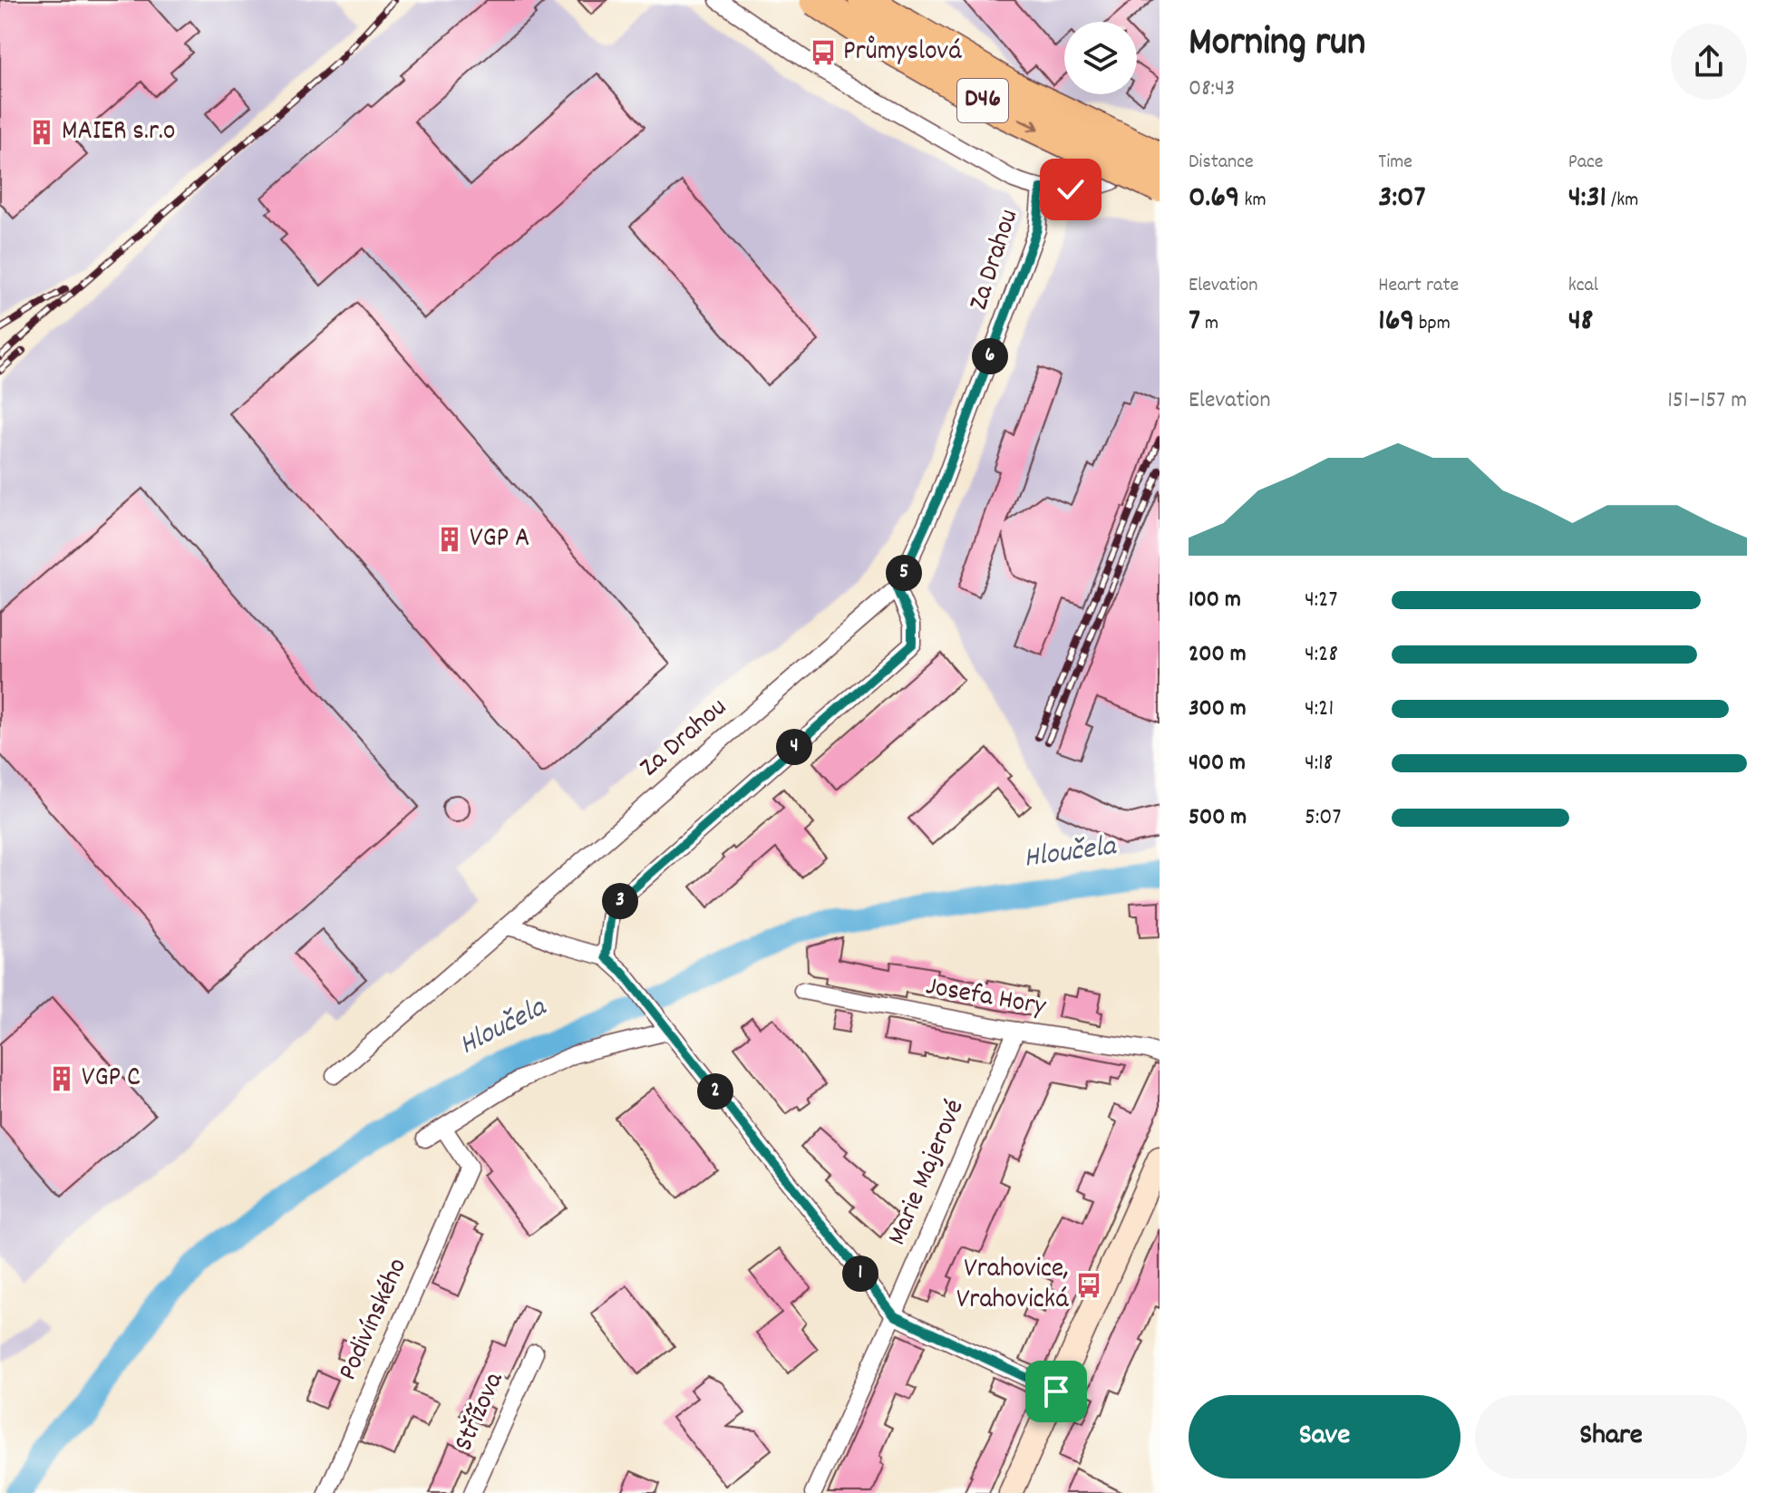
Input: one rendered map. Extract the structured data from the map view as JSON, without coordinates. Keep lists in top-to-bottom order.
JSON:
{
  "streets": {
    "highway": ["D46"],
    "street": [
      "Za Drahou",
      "Josefa Hory",
      "Marie Majerové",
      "Podivínského",
      "Střížova"
    ]
  },
  "crossings": [
    ["Josefa Hory", "Marie Majerové"]
  ],
  "water": ["Hloučela"],
  "places": {
    "bus stop": ["Průmyslová", "Vrahovice, Vrahovická"],
    "building": ["MAIER s.r.o", "VGP A", "VGP C"]
  },
  "page": {
    "heading": ["Morning run", "08:43"],
    "stats": [
      ["Distance", "0.69 km"],
      ["Time", "3:07"],
      ["Pace", "4:31 /km"],
      ["Elevation", "7 m"],
      ["Heart rate", "169 bpm"],
      ["kcal", "48"]
    ],
    "pins": [
      "6",
      "5",
      "4",
      "3",
      "2",
      "1"
    ],
    "chart": ["Elevation", "151–157 m"],
    "list": [
      {
        "name": "100 m",
        "note": "4:27"
      },
      {
        "name": "200 m",
        "note": "4:28"
      },
      {
        "name": "300 m",
        "note": "4:21"
      },
      {
        "name": "400 m",
        "note": "4:18"
      },
      {
        "name": "500 m",
        "note": "5:07"
      }
    ],
    "buttons": ["Save", "Share"]
  }
}
